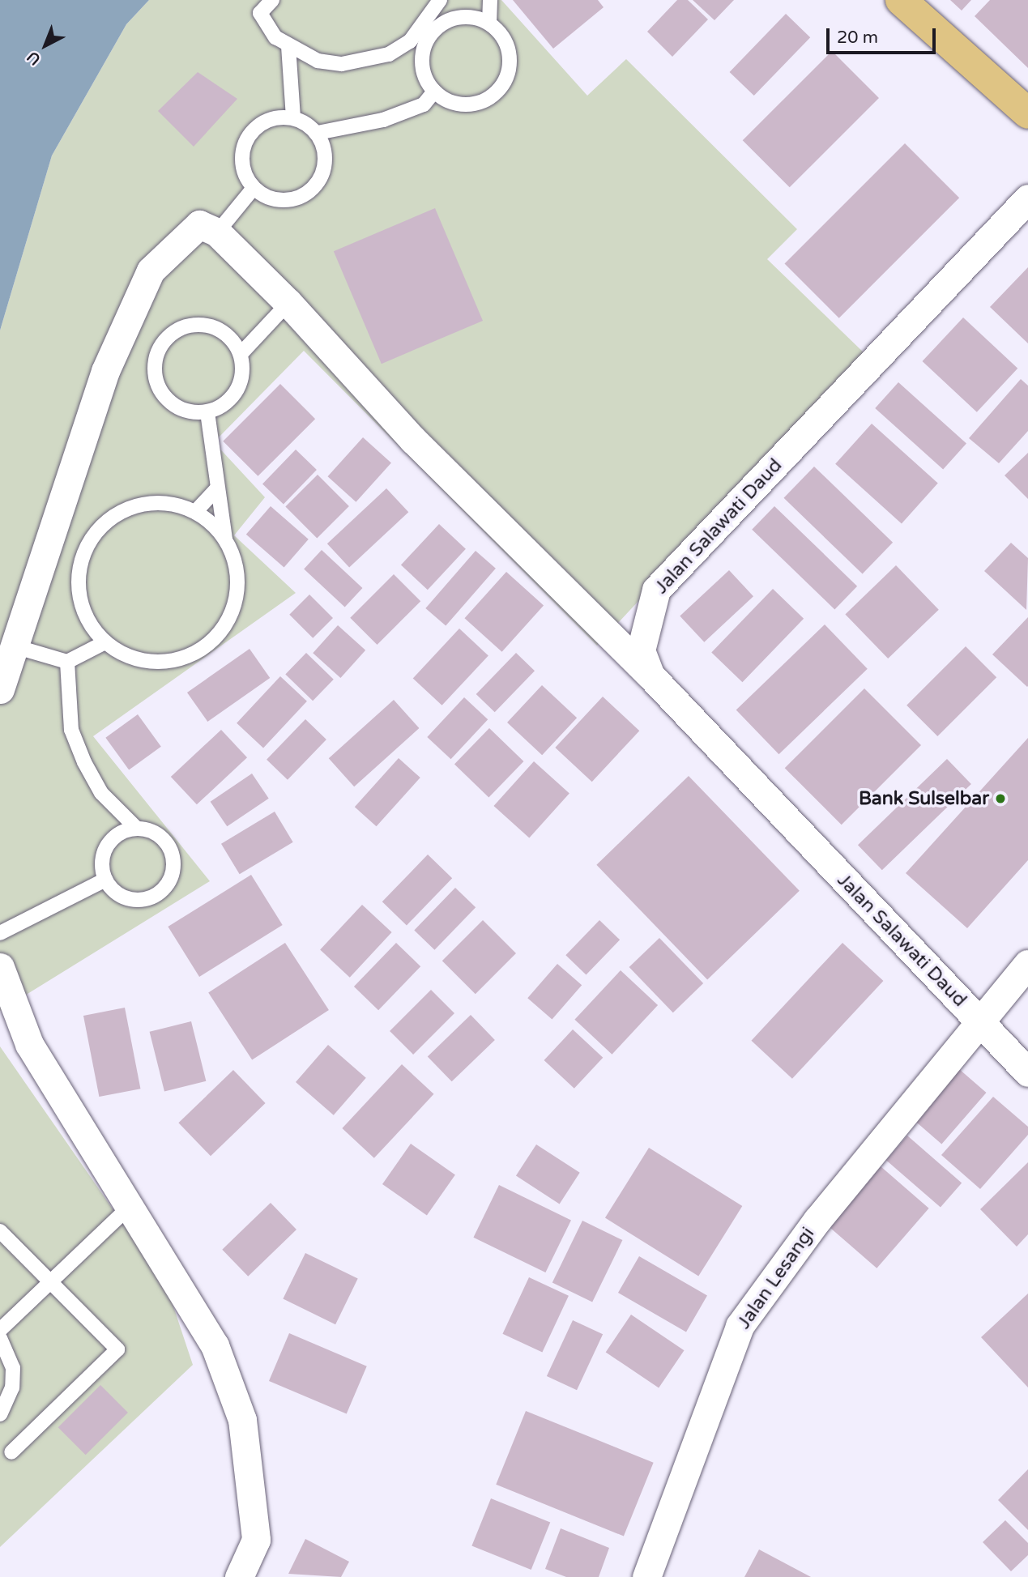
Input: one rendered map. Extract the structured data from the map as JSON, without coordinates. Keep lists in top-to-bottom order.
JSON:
{
  "streets": {
    "street": ["Jalan Salawati Daud", "Jalan Lesangi"]
  },
  "crossings": [
    ["Jalan Salawati Daud", "Jalan Lesangi"]
  ],
  "places": ["Bank Sulselbar"],
  "scale_bar": "20 m",
  "north": "bottom left"
}
